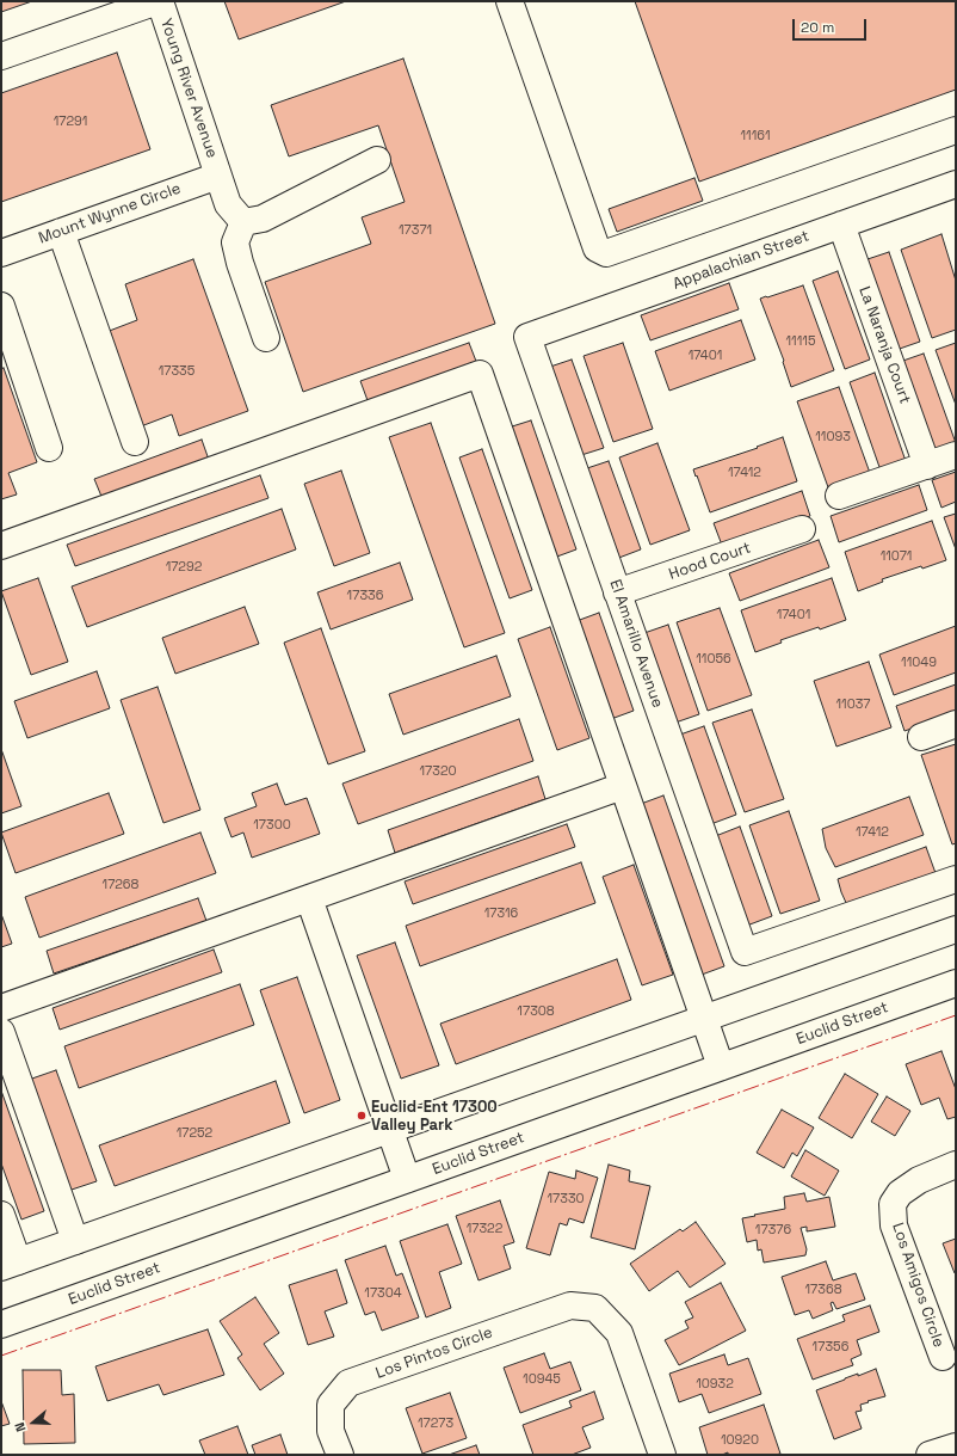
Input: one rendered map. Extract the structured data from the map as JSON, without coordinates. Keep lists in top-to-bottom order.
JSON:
{
  "streets": {
    "street": [
      "Young River Avenue",
      "Mount Wynne Circle",
      "Appalachian Street",
      "La Naranja Court",
      "Hood Court",
      "El Amarillo Avenue",
      "Euclid Street",
      "Los Amigos Circle",
      "Los Pintos Circle"
    ]
  },
  "crossings": [
    ["Young River Avenue", "Mount Wynne Circle"],
    ["Appalachian Street", "La Naranja Court"],
    ["Appalachian Street", "El Amarillo Avenue"],
    ["Hood Court", "El Amarillo Avenue"]
  ],
  "places": ["Euclid-Ent 17300 Valley Park"],
  "house_numbers": [
    "17291",
    "11161",
    "17371",
    "11115",
    "17401",
    "17335",
    "11093",
    "17412",
    "11071",
    "17292",
    "17336",
    "17401",
    "11056",
    "11049",
    "11037",
    "17320",
    "17300",
    "17412",
    "17268",
    "17316",
    "17308",
    "17252",
    "17330",
    "17322",
    "17376",
    "17368",
    "17304",
    "17356",
    "10945",
    "10932",
    "17273",
    "10920"
  ],
  "scale_bar": "20 m",
  "north": "left"
}
